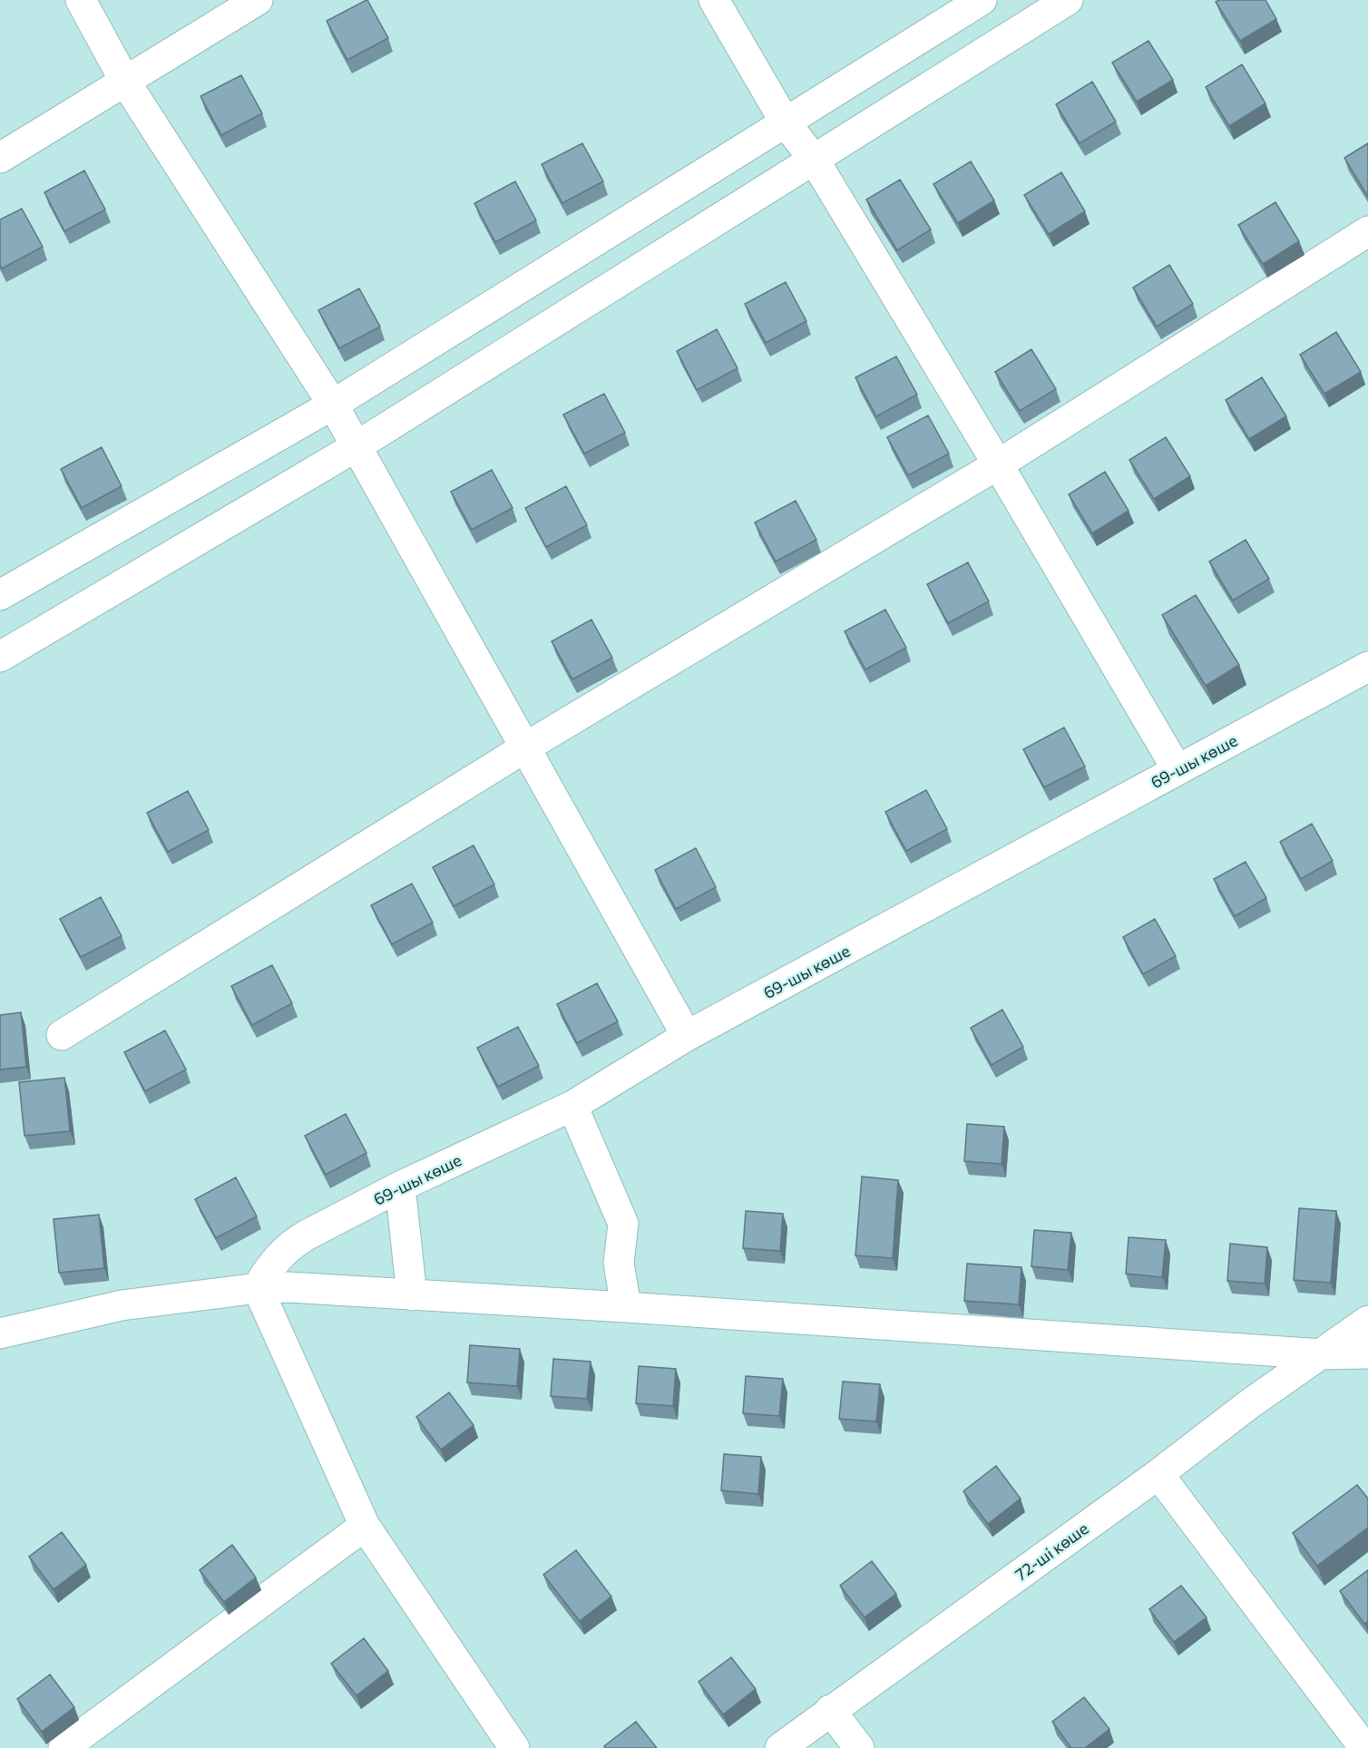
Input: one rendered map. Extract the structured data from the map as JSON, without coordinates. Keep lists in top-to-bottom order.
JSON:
{
  "streets": {
    "street": ["69-шы көше", "72-ші көше"]
  }
}
